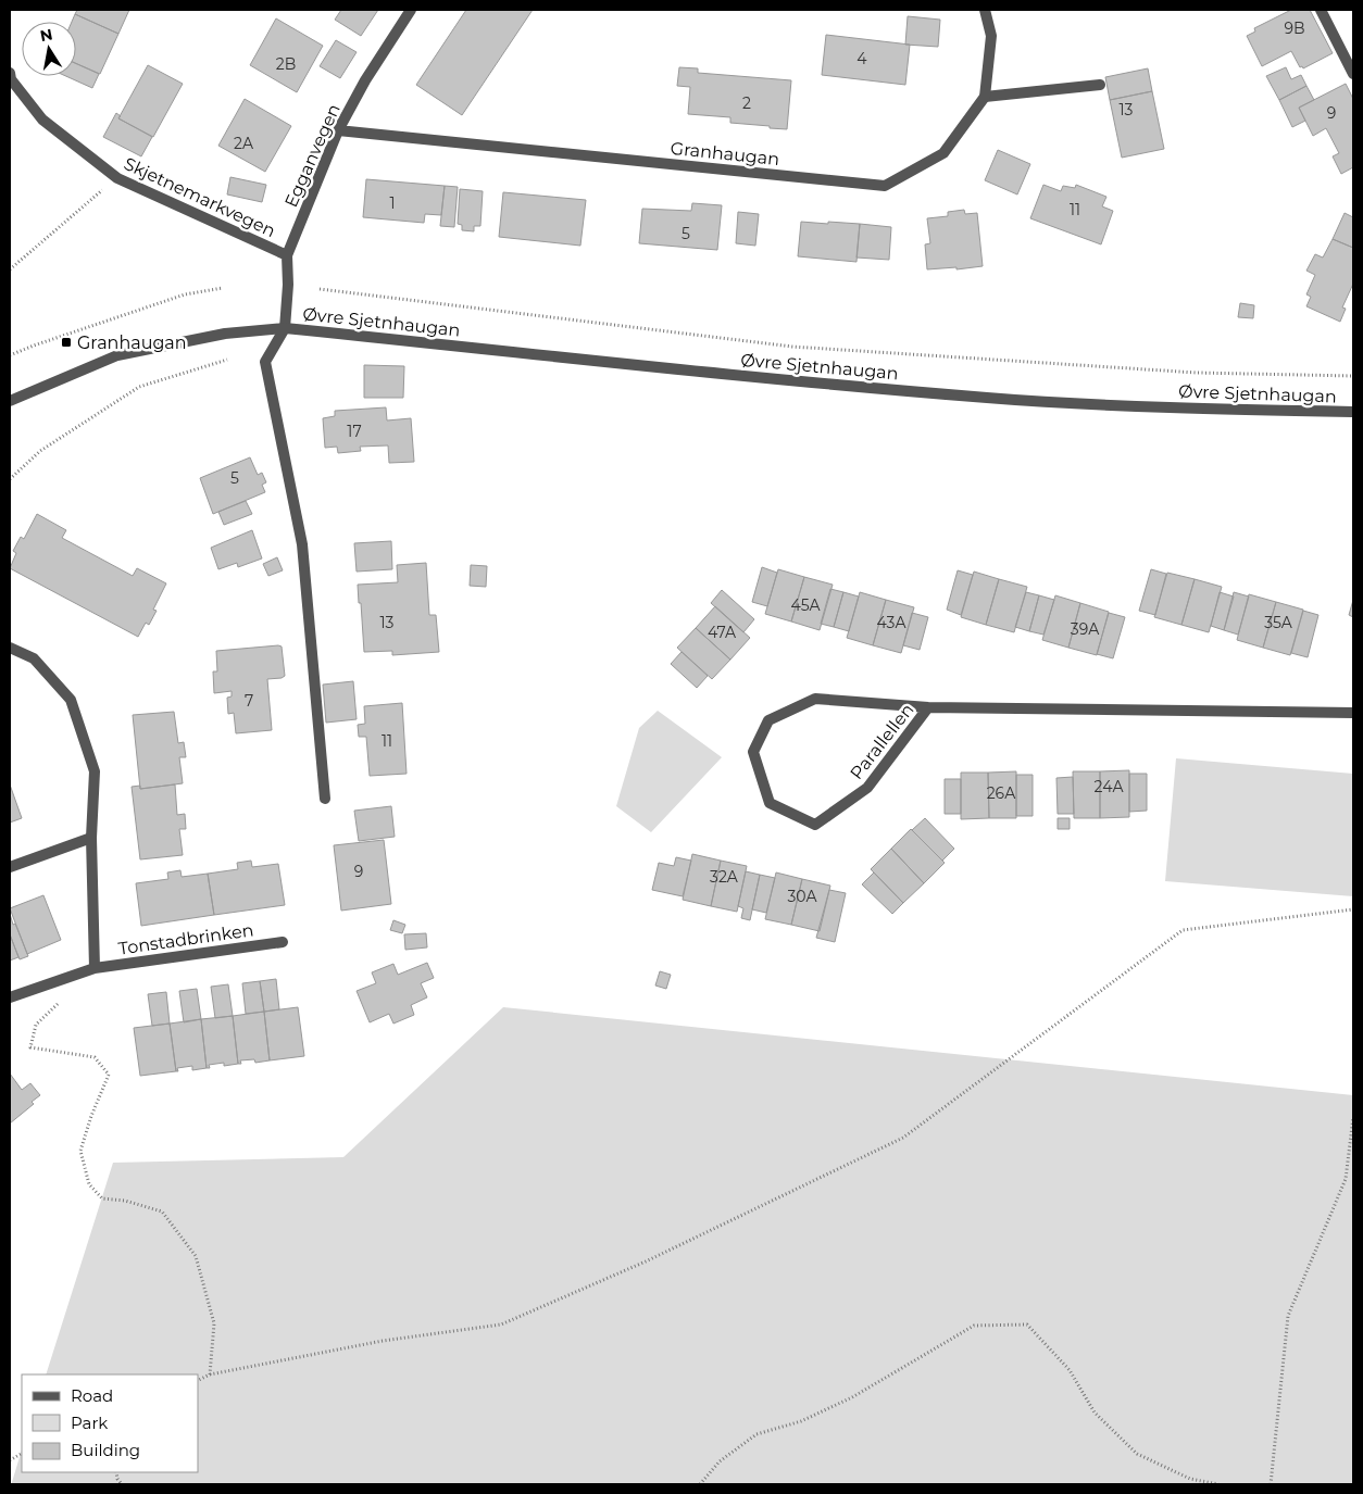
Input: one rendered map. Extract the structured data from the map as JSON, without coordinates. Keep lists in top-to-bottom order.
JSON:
{
  "streets": {
    "street": [
      "Granhaugan",
      "Egganvegen",
      "Skjetnemarkvegen",
      "Øvre Sjetnhaugan",
      "Parallellen",
      "Tonstadbrinken"
    ]
  },
  "crossings": [
    ["Granhaugan", "Egganvegen"],
    ["Egganvegen", "Skjetnemarkvegen"],
    ["Egganvegen", "Øvre Sjetnhaugan"]
  ],
  "places": {
    "transit": ["Granhaugan"]
  },
  "house_numbers": [
    "9B",
    "4",
    "2B",
    "2",
    "13",
    "9",
    "2A",
    "1",
    "11",
    "5",
    "17",
    "5",
    "45A",
    "13",
    "43A",
    "35A",
    "39A",
    "47A",
    "7",
    "11",
    "24A",
    "26A",
    "9",
    "32A",
    "30A"
  ],
  "legend": ["Road", "Park", "Building"],
  "north": "top"
}
